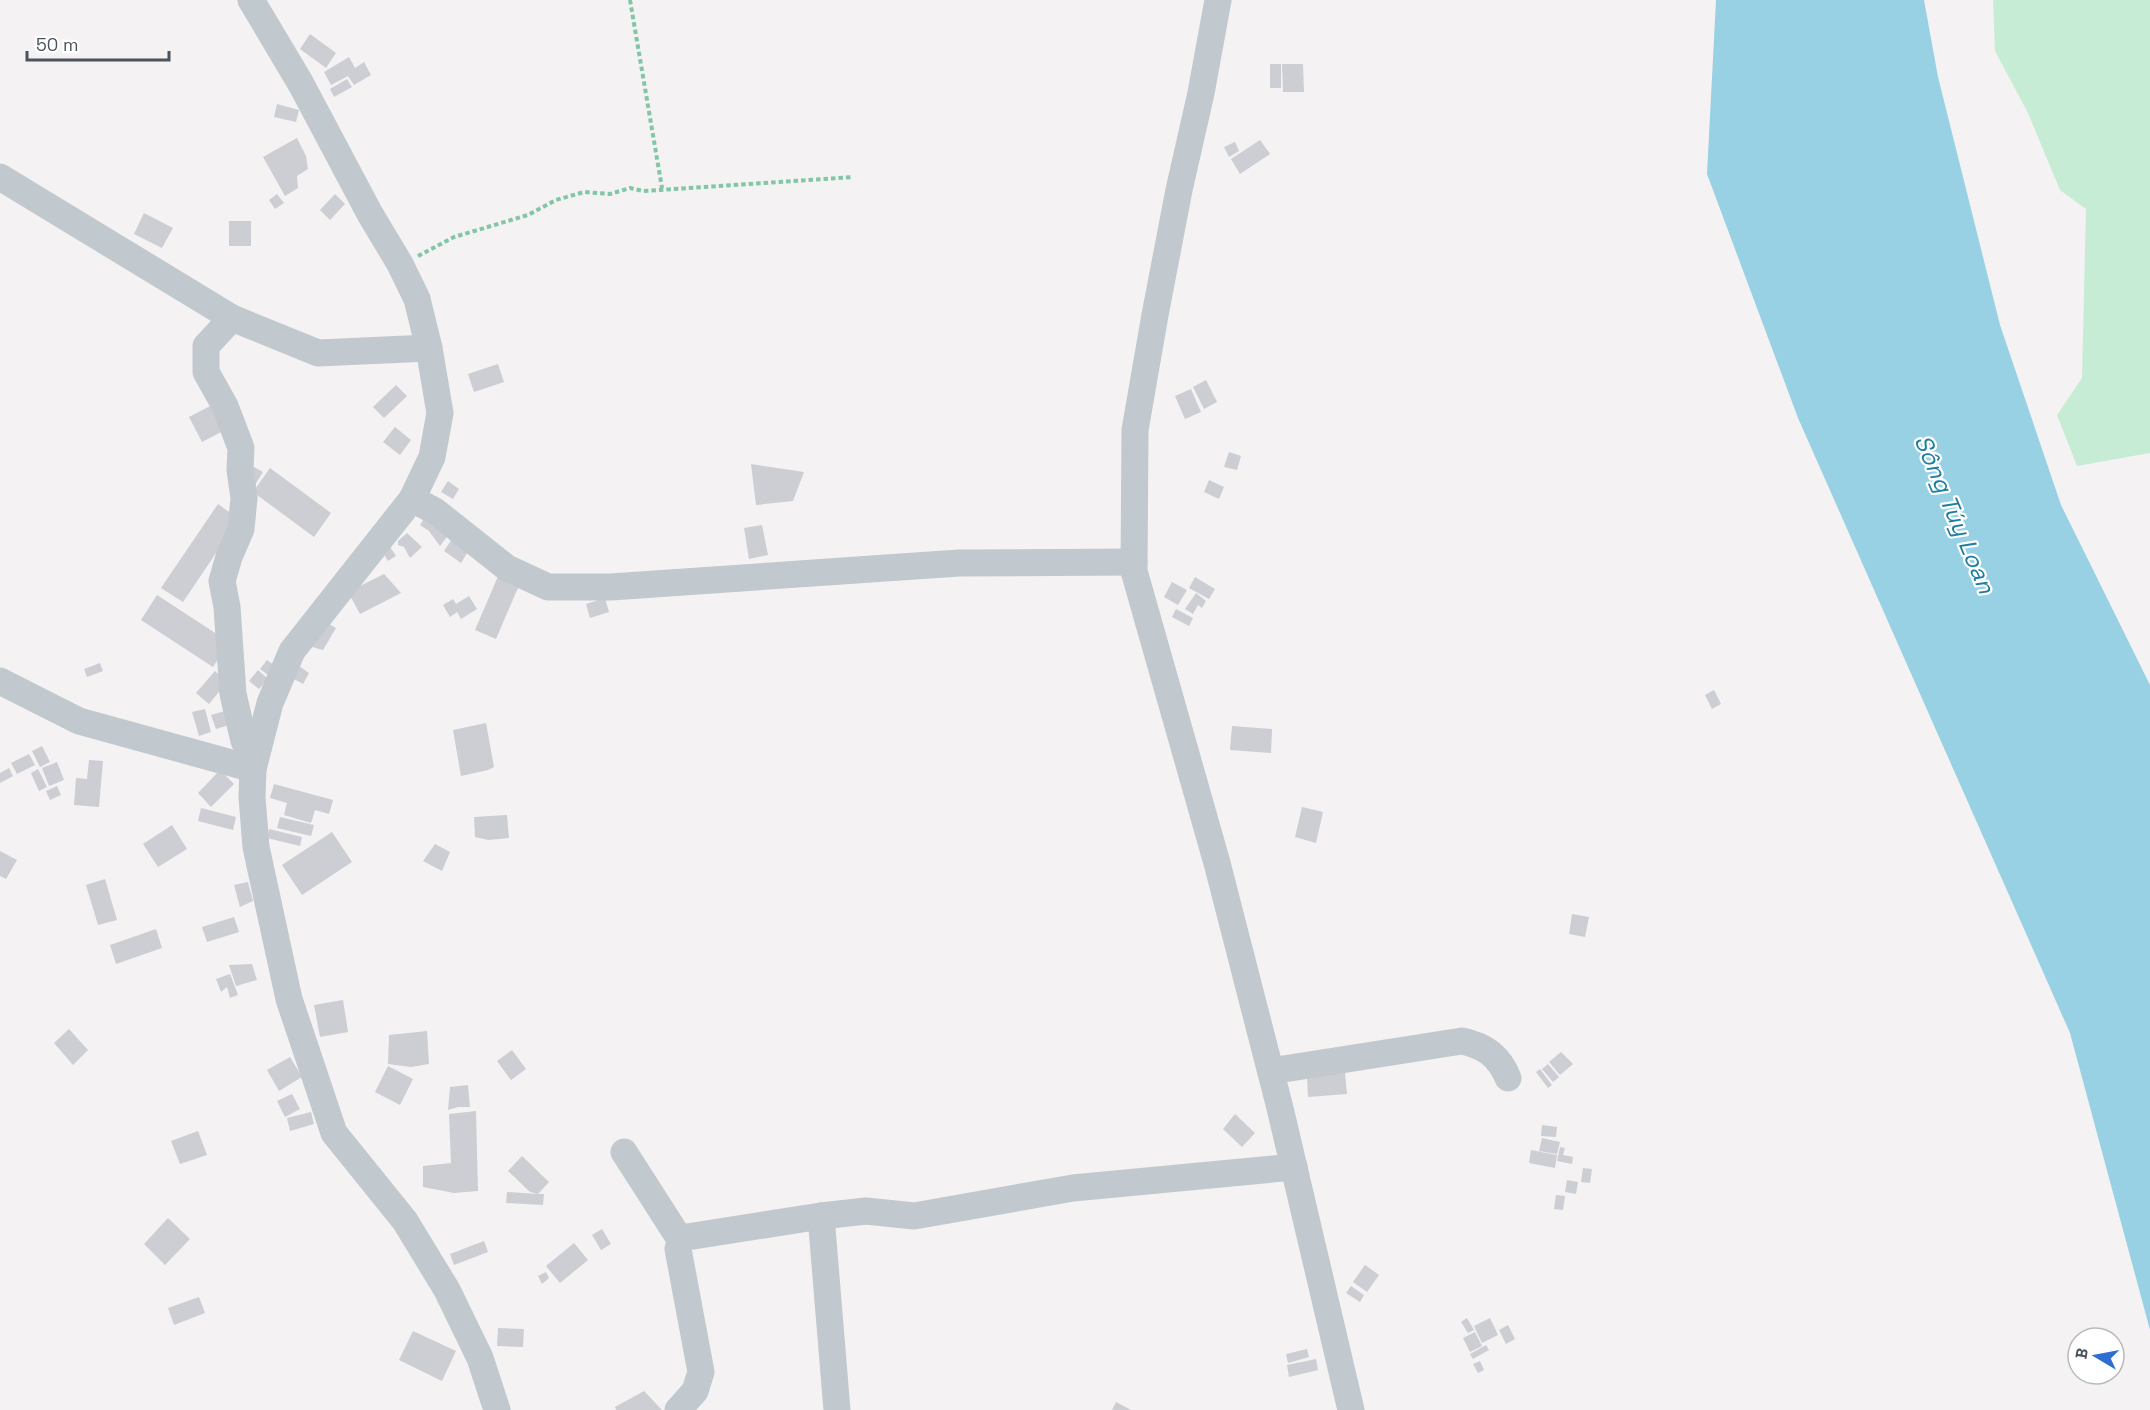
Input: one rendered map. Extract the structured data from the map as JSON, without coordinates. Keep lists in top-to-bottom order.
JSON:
{
  "water": ["Sông Túy Loan"],
  "scale_bar": "50 m",
  "north": "left"
}
